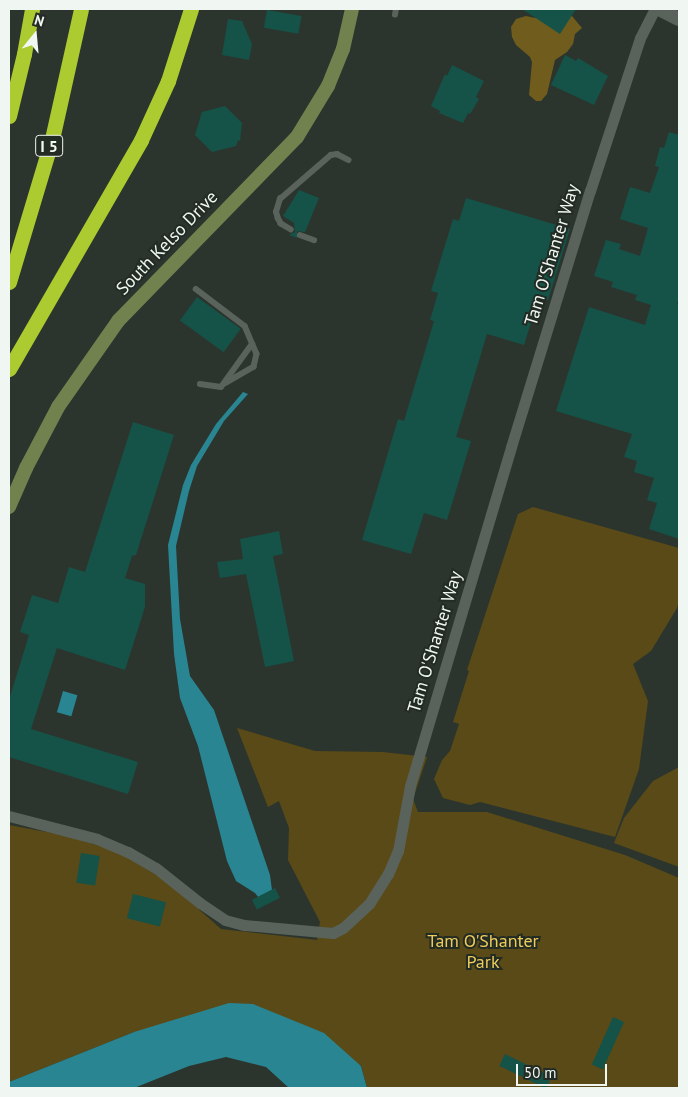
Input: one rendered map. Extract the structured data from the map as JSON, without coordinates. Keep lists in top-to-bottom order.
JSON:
{
  "streets": {
    "highway": ["I 5"],
    "main road": ["South Kelso Drive"],
    "street": ["Tam O'Shanter Way"]
  },
  "parks": ["Tam O'Shanter Park"],
  "scale_bar": "50 m",
  "north": "top"
}
